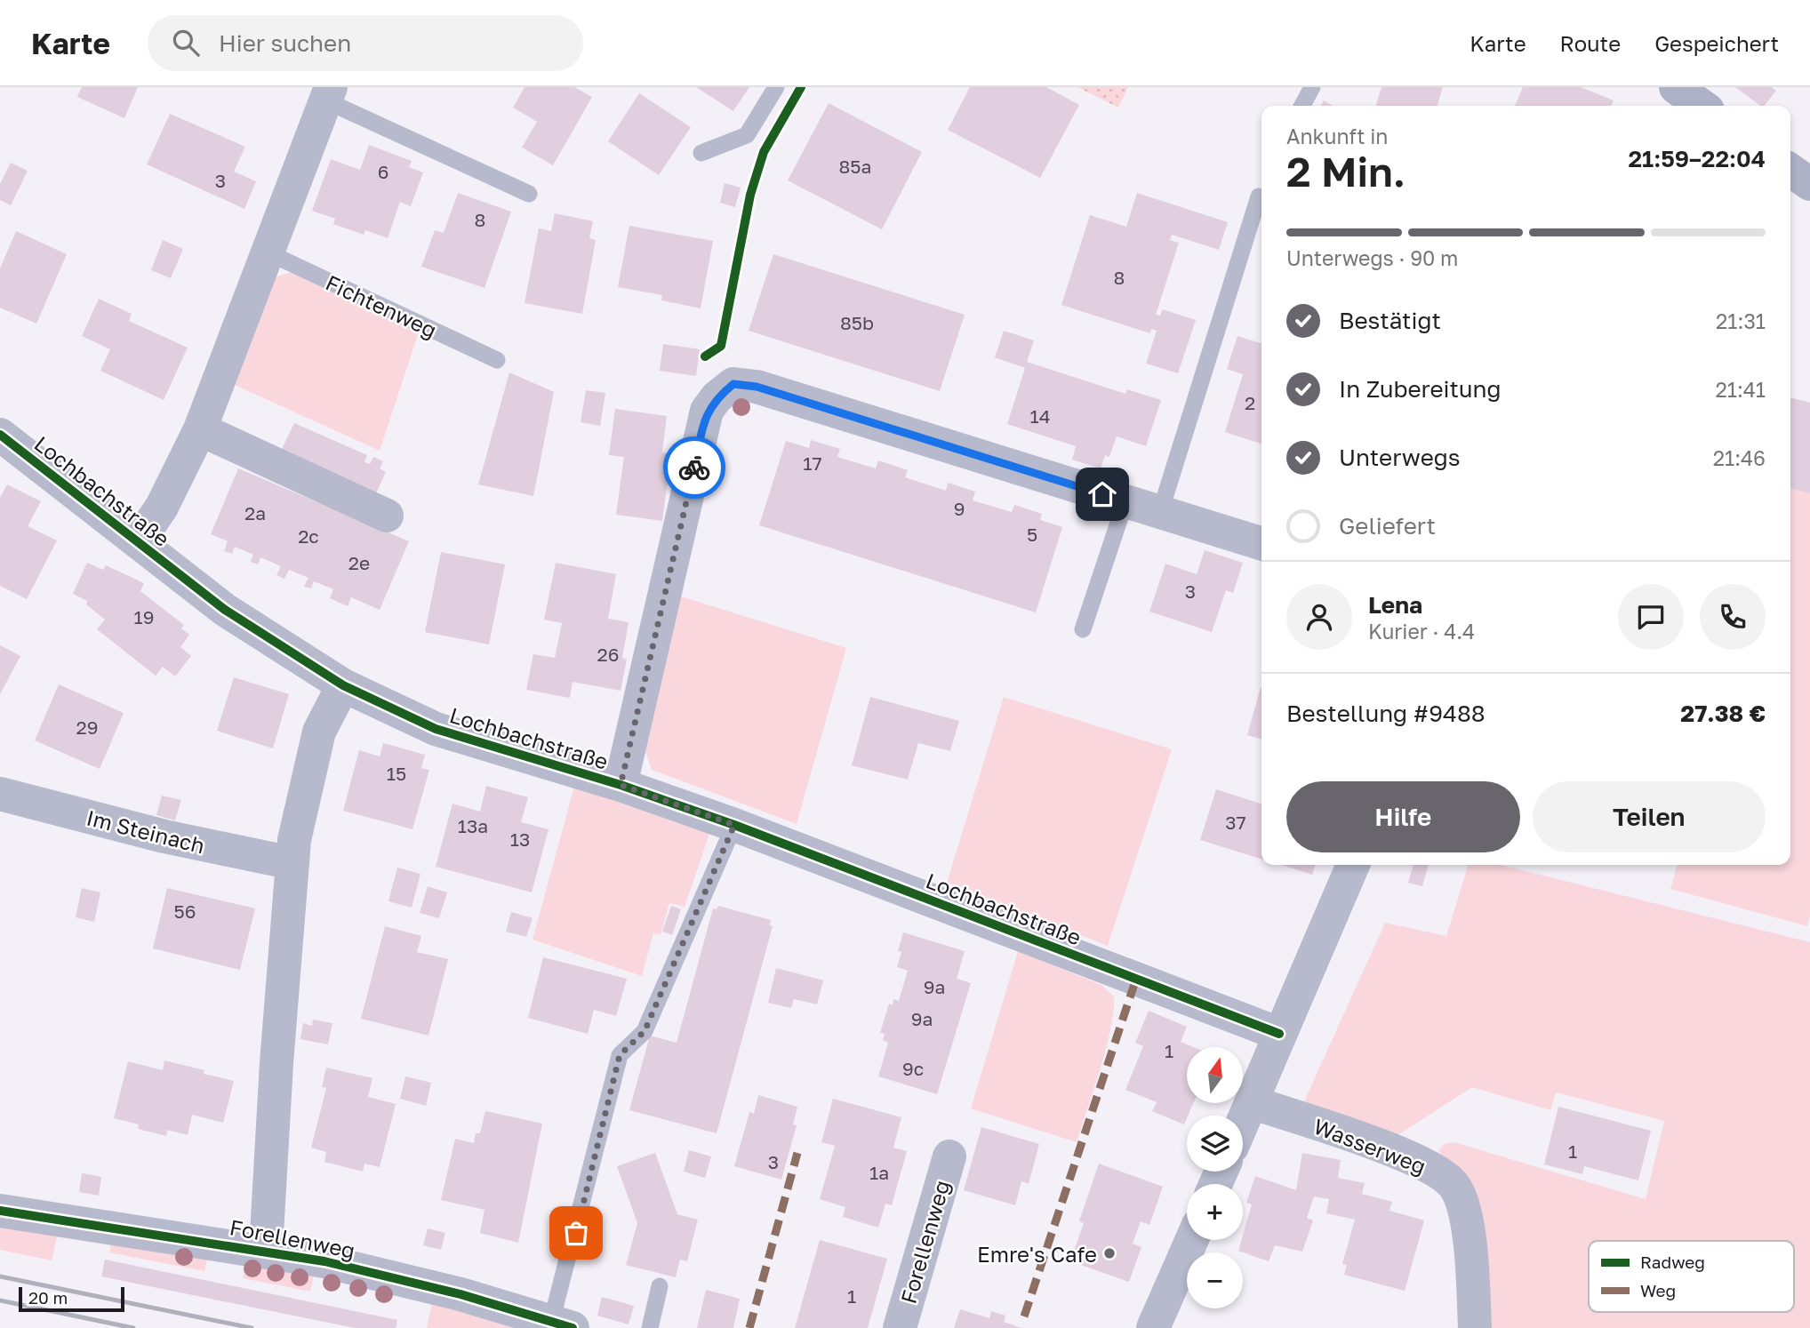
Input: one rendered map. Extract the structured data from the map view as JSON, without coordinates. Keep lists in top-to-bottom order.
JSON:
{
  "streets": {
    "street": [
      "Lochbachstraße",
      "Im Steinach",
      "Wasserweg",
      "Forellenweg"
    ],
    "lane": ["Fichtenweg"]
  },
  "crossings": [
    ["Lochbachstraße", "Forellenweg"]
  ],
  "places": ["Emre's Cafe"],
  "house_numbers": [
    "85a",
    "6",
    "3",
    "8",
    "8",
    "85b",
    "2",
    "14",
    "17",
    "9",
    "2a",
    "5",
    "2c",
    "2e",
    "3",
    "19",
    "26",
    "29",
    "15",
    "37",
    "13a",
    "13",
    "56",
    "9a",
    "9a",
    "1",
    "9c",
    "1",
    "3",
    "1a",
    "1"
  ],
  "legend": ["Radweg", "Weg"],
  "scale_bar": "20 m",
  "north": "top",
  "page": {
    "header": "Karte",
    "search": "Hier suchen",
    "nav": ["Karte", "Route", "Gespeichert"],
    "heading": ["2 Min.", "Ankunft in", "21:59–22:04"],
    "panel": [
      "Lena",
      "Kurier · 4.4",
      "Bestellung #9488",
      "27.38 €"
    ],
    "bar": "Unterwegs · 90 m",
    "list": [
      ["Bestätigt", "21:31"],
      ["In Zubereitung", "21:41"],
      ["Unterwegs", "21:46"],
      "Geliefert"
    ],
    "buttons": ["Hilfe", "Teilen"],
    "map_buttons": ["+", "−"],
    "scale": "20 m"
  }
}
